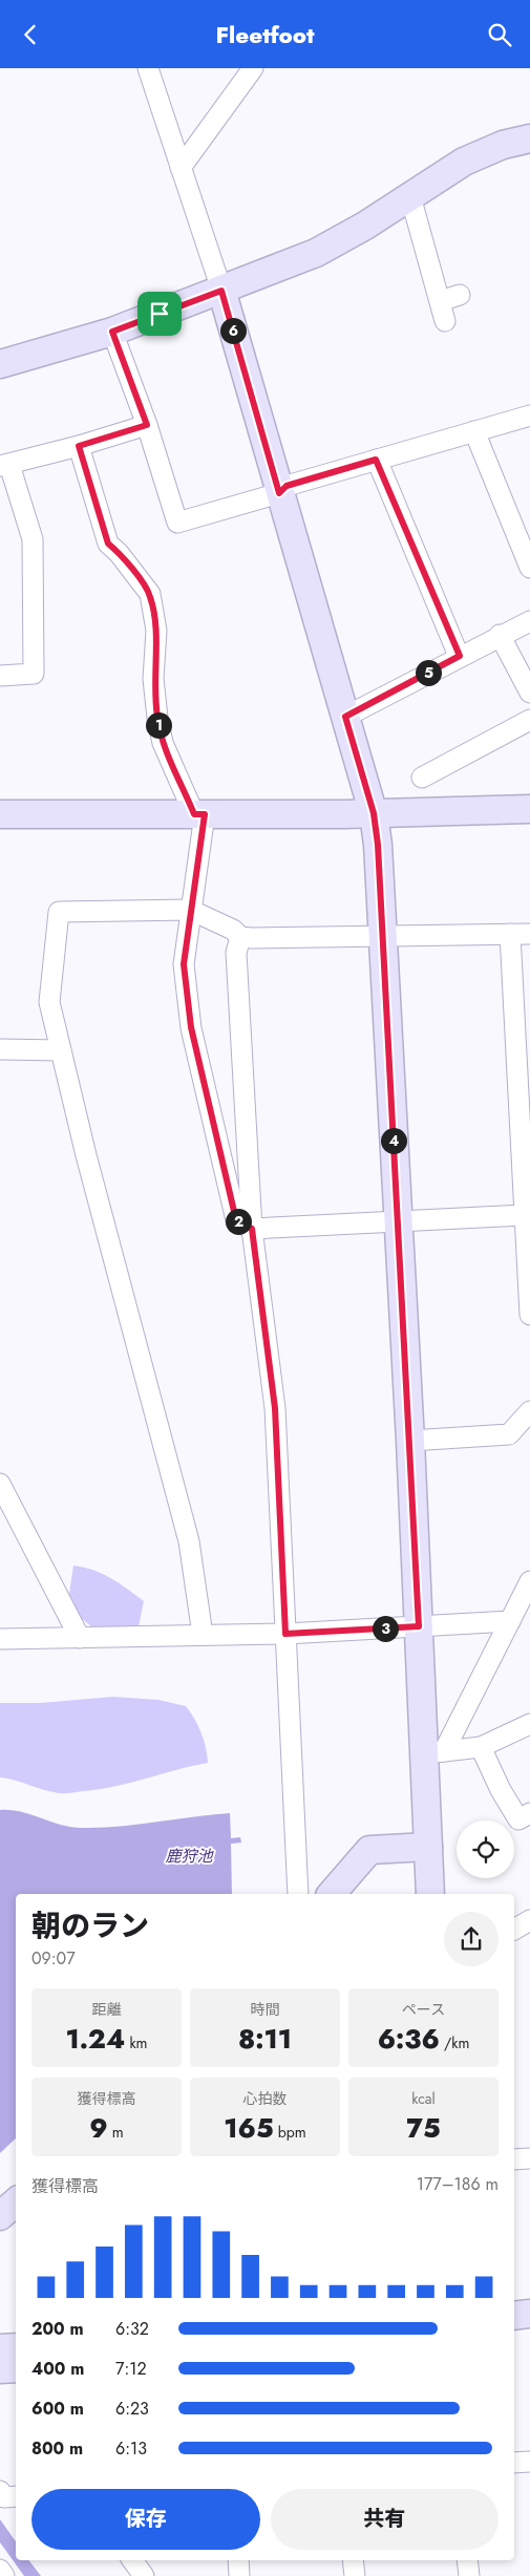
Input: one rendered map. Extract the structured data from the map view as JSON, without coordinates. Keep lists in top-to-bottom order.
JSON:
{
  "water": ["鹿狩池"],
  "page": {
    "header": "Fleetfoot",
    "pins": [
      "6",
      "5",
      "1",
      "4",
      "2",
      "3"
    ],
    "heading": ["朝のラン", "09:07"],
    "stats": [
      ["距離", "1.24 km"],
      ["時間", "8:11"],
      ["ペース", "6:36 /km"],
      ["獲得標高", "9 m"],
      ["心拍数", "165 bpm"],
      ["kcal", "75"]
    ],
    "chart": ["獲得標高", "177–186 m"],
    "list": [
      {
        "name": "200 m",
        "note": "6:32"
      },
      {
        "name": "400 m",
        "note": "7:12"
      },
      {
        "name": "600 m",
        "note": "6:23"
      },
      {
        "name": "800 m",
        "note": "6:13"
      }
    ],
    "buttons": ["保存", "共有"]
  }
}
